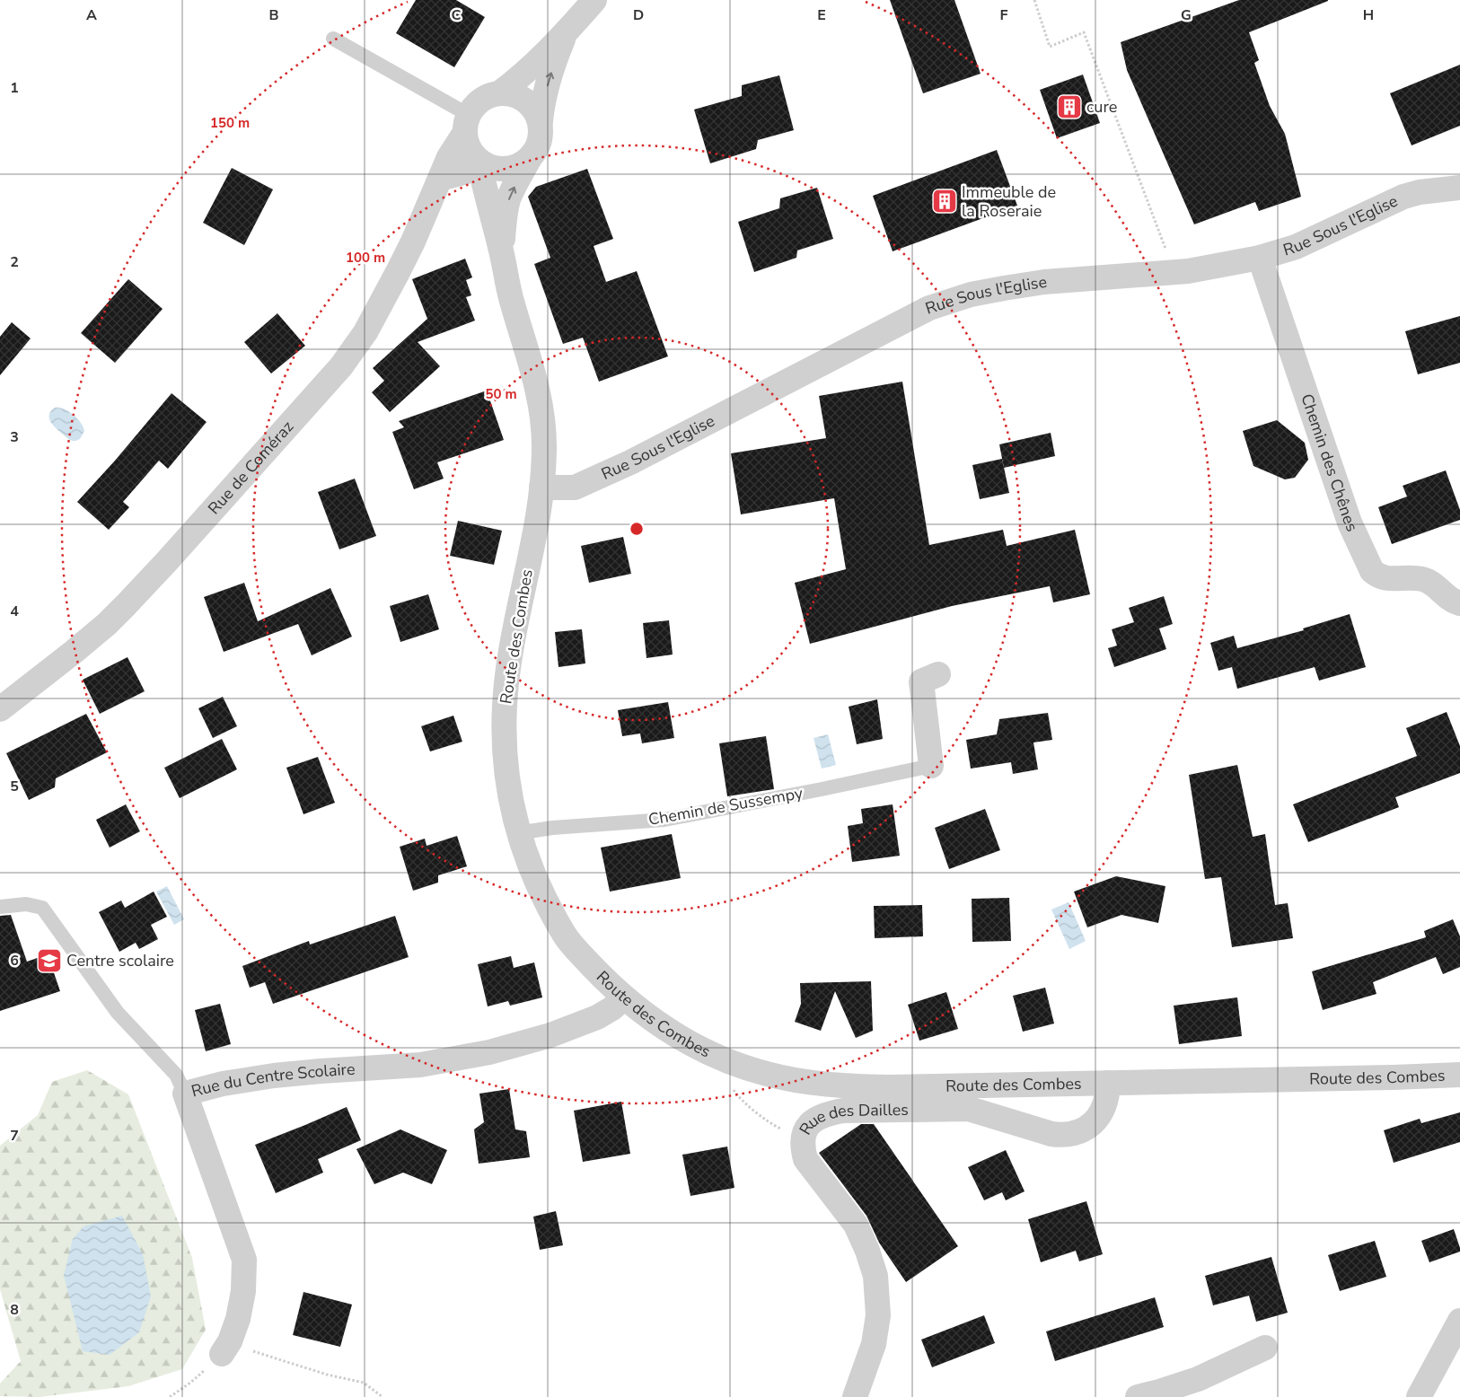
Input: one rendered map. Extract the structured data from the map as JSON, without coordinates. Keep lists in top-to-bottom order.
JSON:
{
  "streets": {
    "street": [
      "Rue Sous l'Eglise",
      "Chemin des Chênes",
      "Rue de Coméraz",
      "Route des Combes",
      "Rue du Centre Scolaire",
      "Rue des Dailles"
    ],
    "lane": ["Chemin de Sussempy"]
  },
  "crossings": [
    ["Rue Sous l'Eglise", "Chemin des Chênes"],
    ["Rue Sous l'Eglise", "Route des Combes"],
    ["Rue de Coméraz", "Route des Combes"],
    ["Route des Combes", "Chemin de Sussempy"],
    ["Route des Combes", "Rue du Centre Scolaire"],
    ["Route des Combes", "Rue des Dailles"]
  ],
  "places": {
    "building": ["cure", "Immeuble de la Roseraie"],
    "school or university": ["Centre scolaire"]
  },
  "grid": {
    "columns": [
      "A",
      "B",
      "C",
      "D",
      "E",
      "F",
      "G",
      "H"
    ],
    "rows": [
      "1",
      "2",
      "3",
      "4",
      "5",
      "6",
      "7",
      "8"
    ]
  },
  "rings": ["150 m", "100 m", "50 m"]
}
